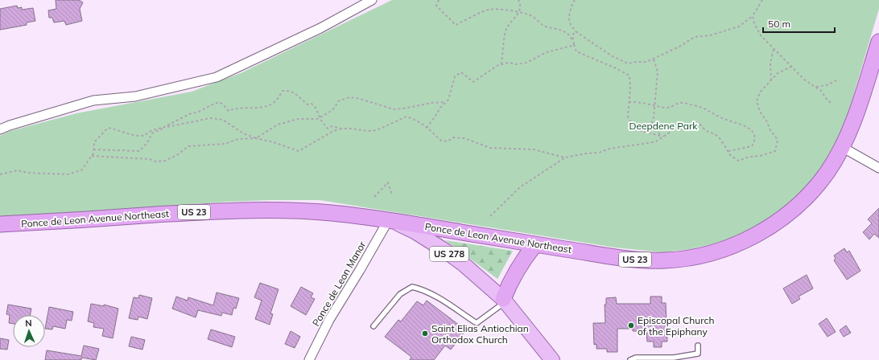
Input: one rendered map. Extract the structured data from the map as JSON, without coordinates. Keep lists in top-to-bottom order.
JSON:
{
  "streets": {
    "highway": ["US 23", "Ponce de Leon Avenue Northeast"],
    "main road": ["US 278"],
    "street": ["Ponce de Leon Manor"]
  },
  "crossings": [
    ["Ponce de Leon Avenue Northeast", "US 278"],
    ["Ponce de Leon Avenue Northeast", "Ponce de Leon Manor"],
    ["US 278", "Ponce de Leon Manor"]
  ],
  "parks": ["Deepdene Park"],
  "places": ["Episcopal Church of the Epiphany", "Saint Elias Antiochian Orthodox Church"],
  "scale_bar": "50 m",
  "north": "top"
}
